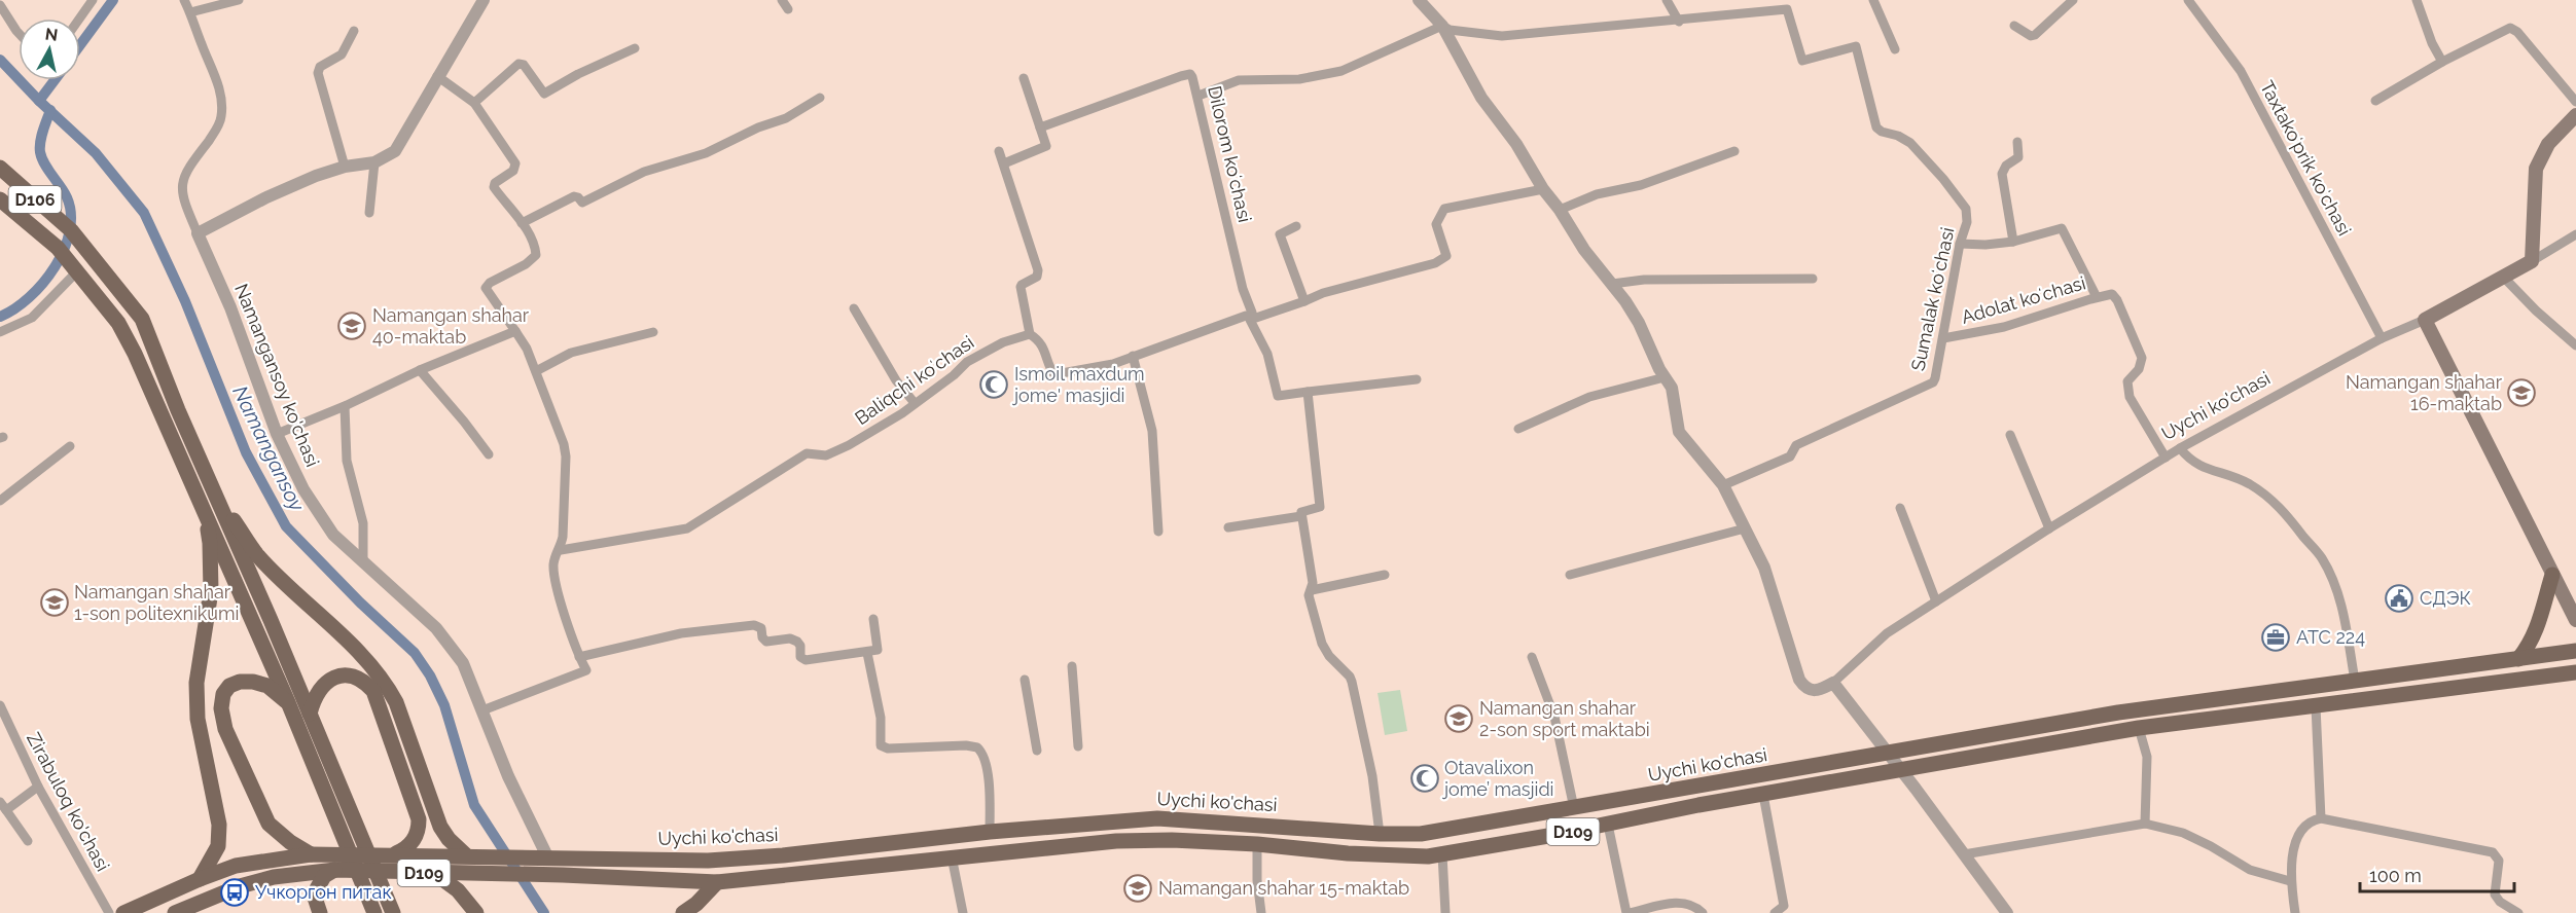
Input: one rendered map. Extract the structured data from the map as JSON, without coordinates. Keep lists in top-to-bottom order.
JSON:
{
  "streets": {
    "main road": ["D106", "Uychi ko'chasi", "D109"],
    "street": [
      "Dilorom koʻchasi",
      "Taxtakoʻprik koʻchasi",
      "Sumalak koʻchasi",
      "Adolat koʻchasi",
      "Namangansoy ko'chasi",
      "Baliqchi koʻchasi",
      "Zirabuloq ko'chasi"
    ]
  },
  "crossings": [
    ["Taxtakoʻprik koʻchasi", "Uychi ko'chasi"],
    ["Sumalak koʻchasi", "Adolat koʻchasi"],
    ["Adolat koʻchasi", "Uychi ko'chasi"],
    ["Namangansoy ko'chasi", "Uychi ko'chasi"],
    ["Namangansoy ko'chasi", "D109"],
    ["Uychi ko'chasi", "D109"]
  ],
  "water": ["Namangansoy"],
  "places": {
    "school or university": [
      "Namangan shahar 40-maktab",
      "Namangan shahar 16-maktab",
      "Namangan shahar 1-son politexnikumi",
      "Namangan shahar 2-son sport maktabi",
      "Namangan shahar 15-maktab"
    ],
    "mosque": ["Ismoil maxdum jome' masjidi", "Otavalixon jome’ masjidi"],
    "public building": ["СДЭК"],
    "office": ["ATC 224"],
    "bus stop": ["Учкоргон питак"]
  },
  "scale_bar": "100 m",
  "north": "top"
}
